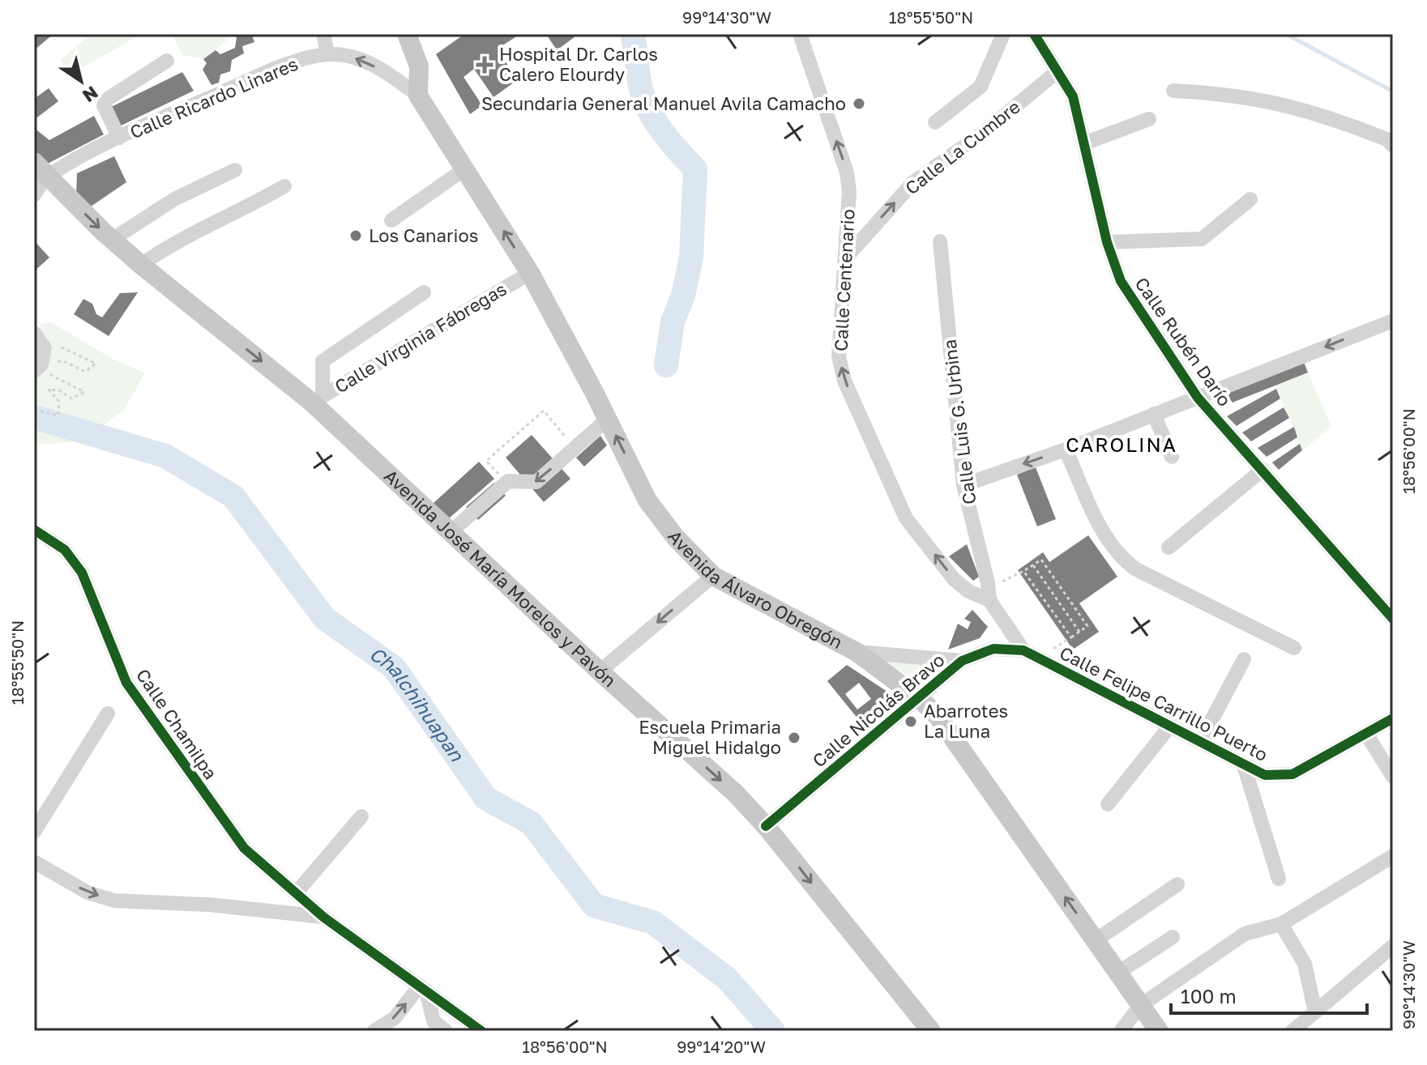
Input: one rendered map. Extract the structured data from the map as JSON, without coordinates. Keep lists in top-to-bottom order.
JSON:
{
  "streets": {
    "main road": ["Avenida José María Morelos y Pavón", "Avenida Álvaro Obregón"],
    "street": [
      "Calle Ricardo Linares",
      "Calle La Cumbre",
      "Calle Centenario",
      "Calle Virginia Fábregas",
      "Calle Rubén Darío",
      "Calle Luis G. Urbina",
      "Calle Felipe Carrillo Puerto",
      "Calle Nicolás Bravo",
      "Calle Chamilpa"
    ]
  },
  "crossings": [
    ["Calle Ricardo Linares", "Avenida José María Morelos y Pavón"],
    ["Calle Ricardo Linares", "Avenida Álvaro Obregón"],
    ["Calle La Cumbre", "Calle Centenario"],
    ["Calle La Cumbre", "Calle Rubén Darío"],
    ["Calle Centenario", "Calle Luis G. Urbina"],
    ["Calle Virginia Fábregas", "Avenida José María Morelos y Pavón"],
    ["Calle Virginia Fábregas", "Avenida Álvaro Obregón"],
    ["Avenida José María Morelos y Pavón", "Calle Nicolás Bravo"],
    ["Avenida Álvaro Obregón", "Calle Nicolás Bravo"],
    ["Calle Felipe Carrillo Puerto", "Calle Nicolás Bravo"]
  ],
  "one_way": ["Calle Centenario", "Avenida José María Morelos y Pavón", "Avenida Álvaro Obregón"],
  "districts": ["CAROLINA"],
  "water": ["Chalchihuapan"],
  "places": {
    "health": ["Hospital Dr. Carlos Calero Elourdy"],
    "other": [
      "Secundaria General Manuel Avila Camacho",
      "Los Canarios",
      "Abarrotes La Luna",
      "Escuela Primaria Miguel Hidalgo"
    ]
  },
  "scale_bar": "100 m",
  "north": "bottom right",
  "coordinates": [
    "99°14'30\"W",
    "18°55'50\"N",
    "18°56'00\"N",
    "99°14'20\"W"
  ]
}
